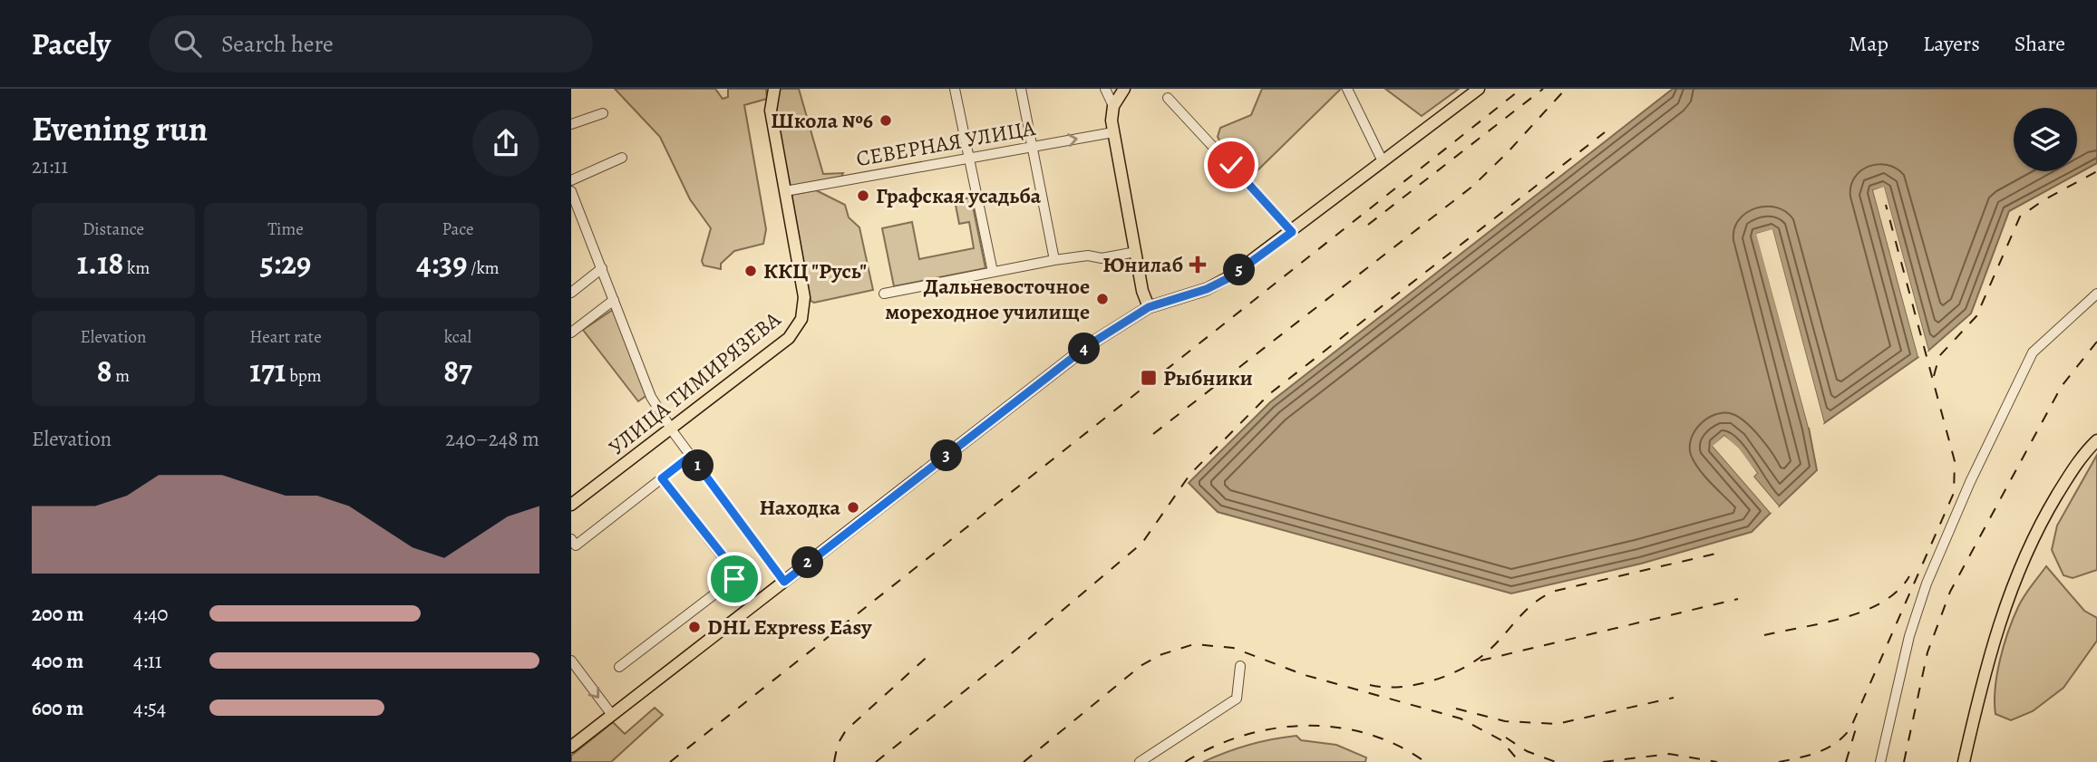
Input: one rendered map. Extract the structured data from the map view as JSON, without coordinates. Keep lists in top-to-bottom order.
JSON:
{
  "streets": {
    "main road": ["УЛИЦА ТИМИРЯЗЕВА"],
    "street": ["СЕВЕРНАЯ УЛИЦА"]
  },
  "crossings": [
    ["СЕВЕРНАЯ УЛИЦА", "УЛИЦА ТИМИРЯЗЕВА"]
  ],
  "places": {
    "other": [
      "Школа №6",
      "Графская усадьба",
      "ККЦ \"Русь\"",
      "Дальневосточное мореходное училище",
      "Находка",
      "DHL Express Easy"
    ],
    "health": ["Юнилаб"],
    "transit": ["Рыбники"]
  },
  "page": {
    "header": "Pacely",
    "search": "Search here",
    "nav": ["Map", "Layers", "Share"],
    "heading": ["Evening run", "21:11"],
    "stats": [
      ["Distance", "1.18 km"],
      ["Time", "5:29"],
      ["Pace", "4:39 /km"],
      ["Elevation", "8 m"],
      ["Heart rate", "171 bpm"],
      ["kcal", "87"]
    ],
    "pins": [
      "5",
      "4",
      "3",
      "1",
      "2"
    ],
    "chart": ["Elevation", "240–248 m"],
    "list": [
      {
        "name": "200 m",
        "note": "4:40"
      },
      {
        "name": "400 m",
        "note": "4:11"
      },
      {
        "name": "600 m",
        "note": "4:54"
      }
    ]
  }
}
